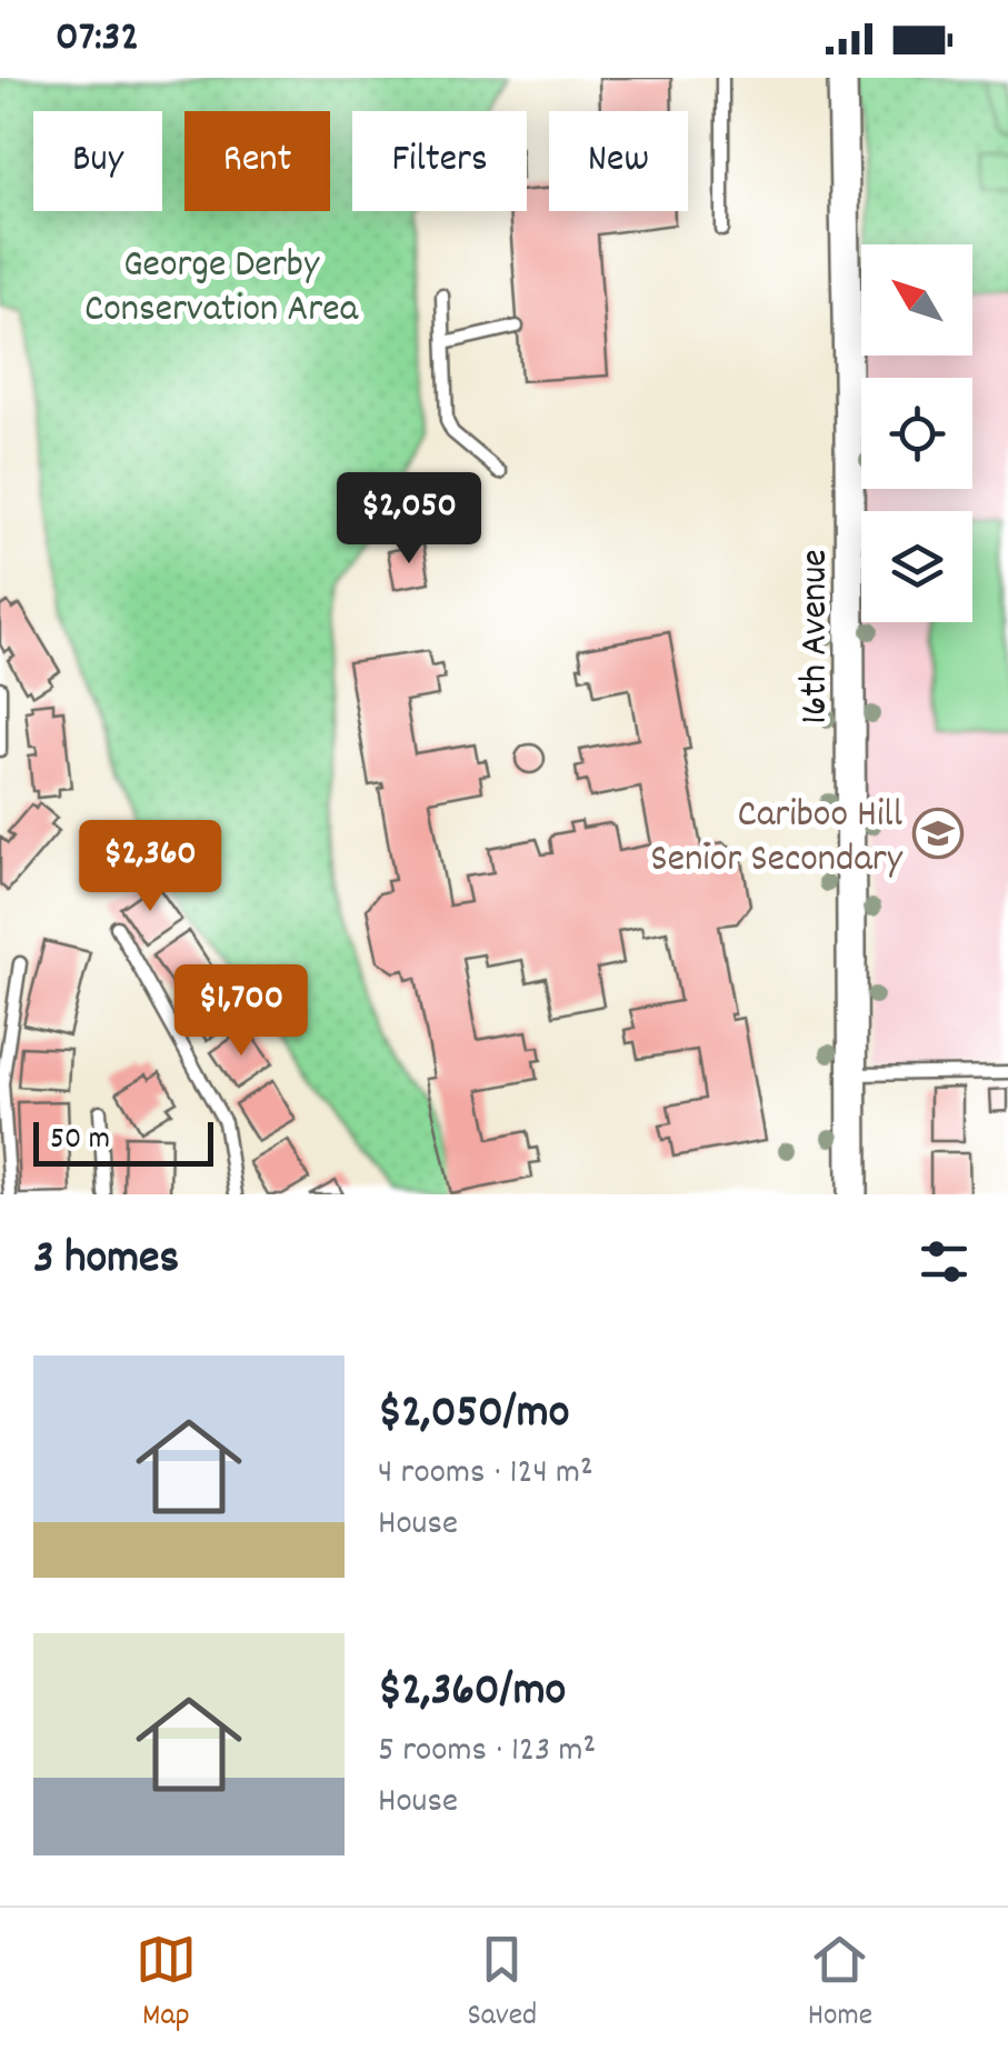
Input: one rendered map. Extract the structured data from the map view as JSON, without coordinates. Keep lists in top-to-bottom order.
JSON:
{
  "streets": {
    "street": ["16th Avenue"]
  },
  "parks": ["George Derby Conservation Area"],
  "places": {
    "school or university": ["Cariboo Hill Senior Secondary"]
  },
  "scale_bar": "50 m",
  "north": "top left",
  "page": {
    "status": "07:32",
    "chip": [
      "Buy",
      "Rent",
      "Filters",
      "New"
    ],
    "price": ["$2,050", "$2,360", "$1,700"],
    "scale": "50 m",
    "heading": "3 homes",
    "list": [
      {
        "name": "$2,050/mo",
        "note": "4 rooms · 124 m² · House"
      },
      {
        "name": "$2,360/mo",
        "note": "5 rooms · 123 m² · House"
      }
    ],
    "tabs": ["Map", "Saved", "Home"]
  }
}
